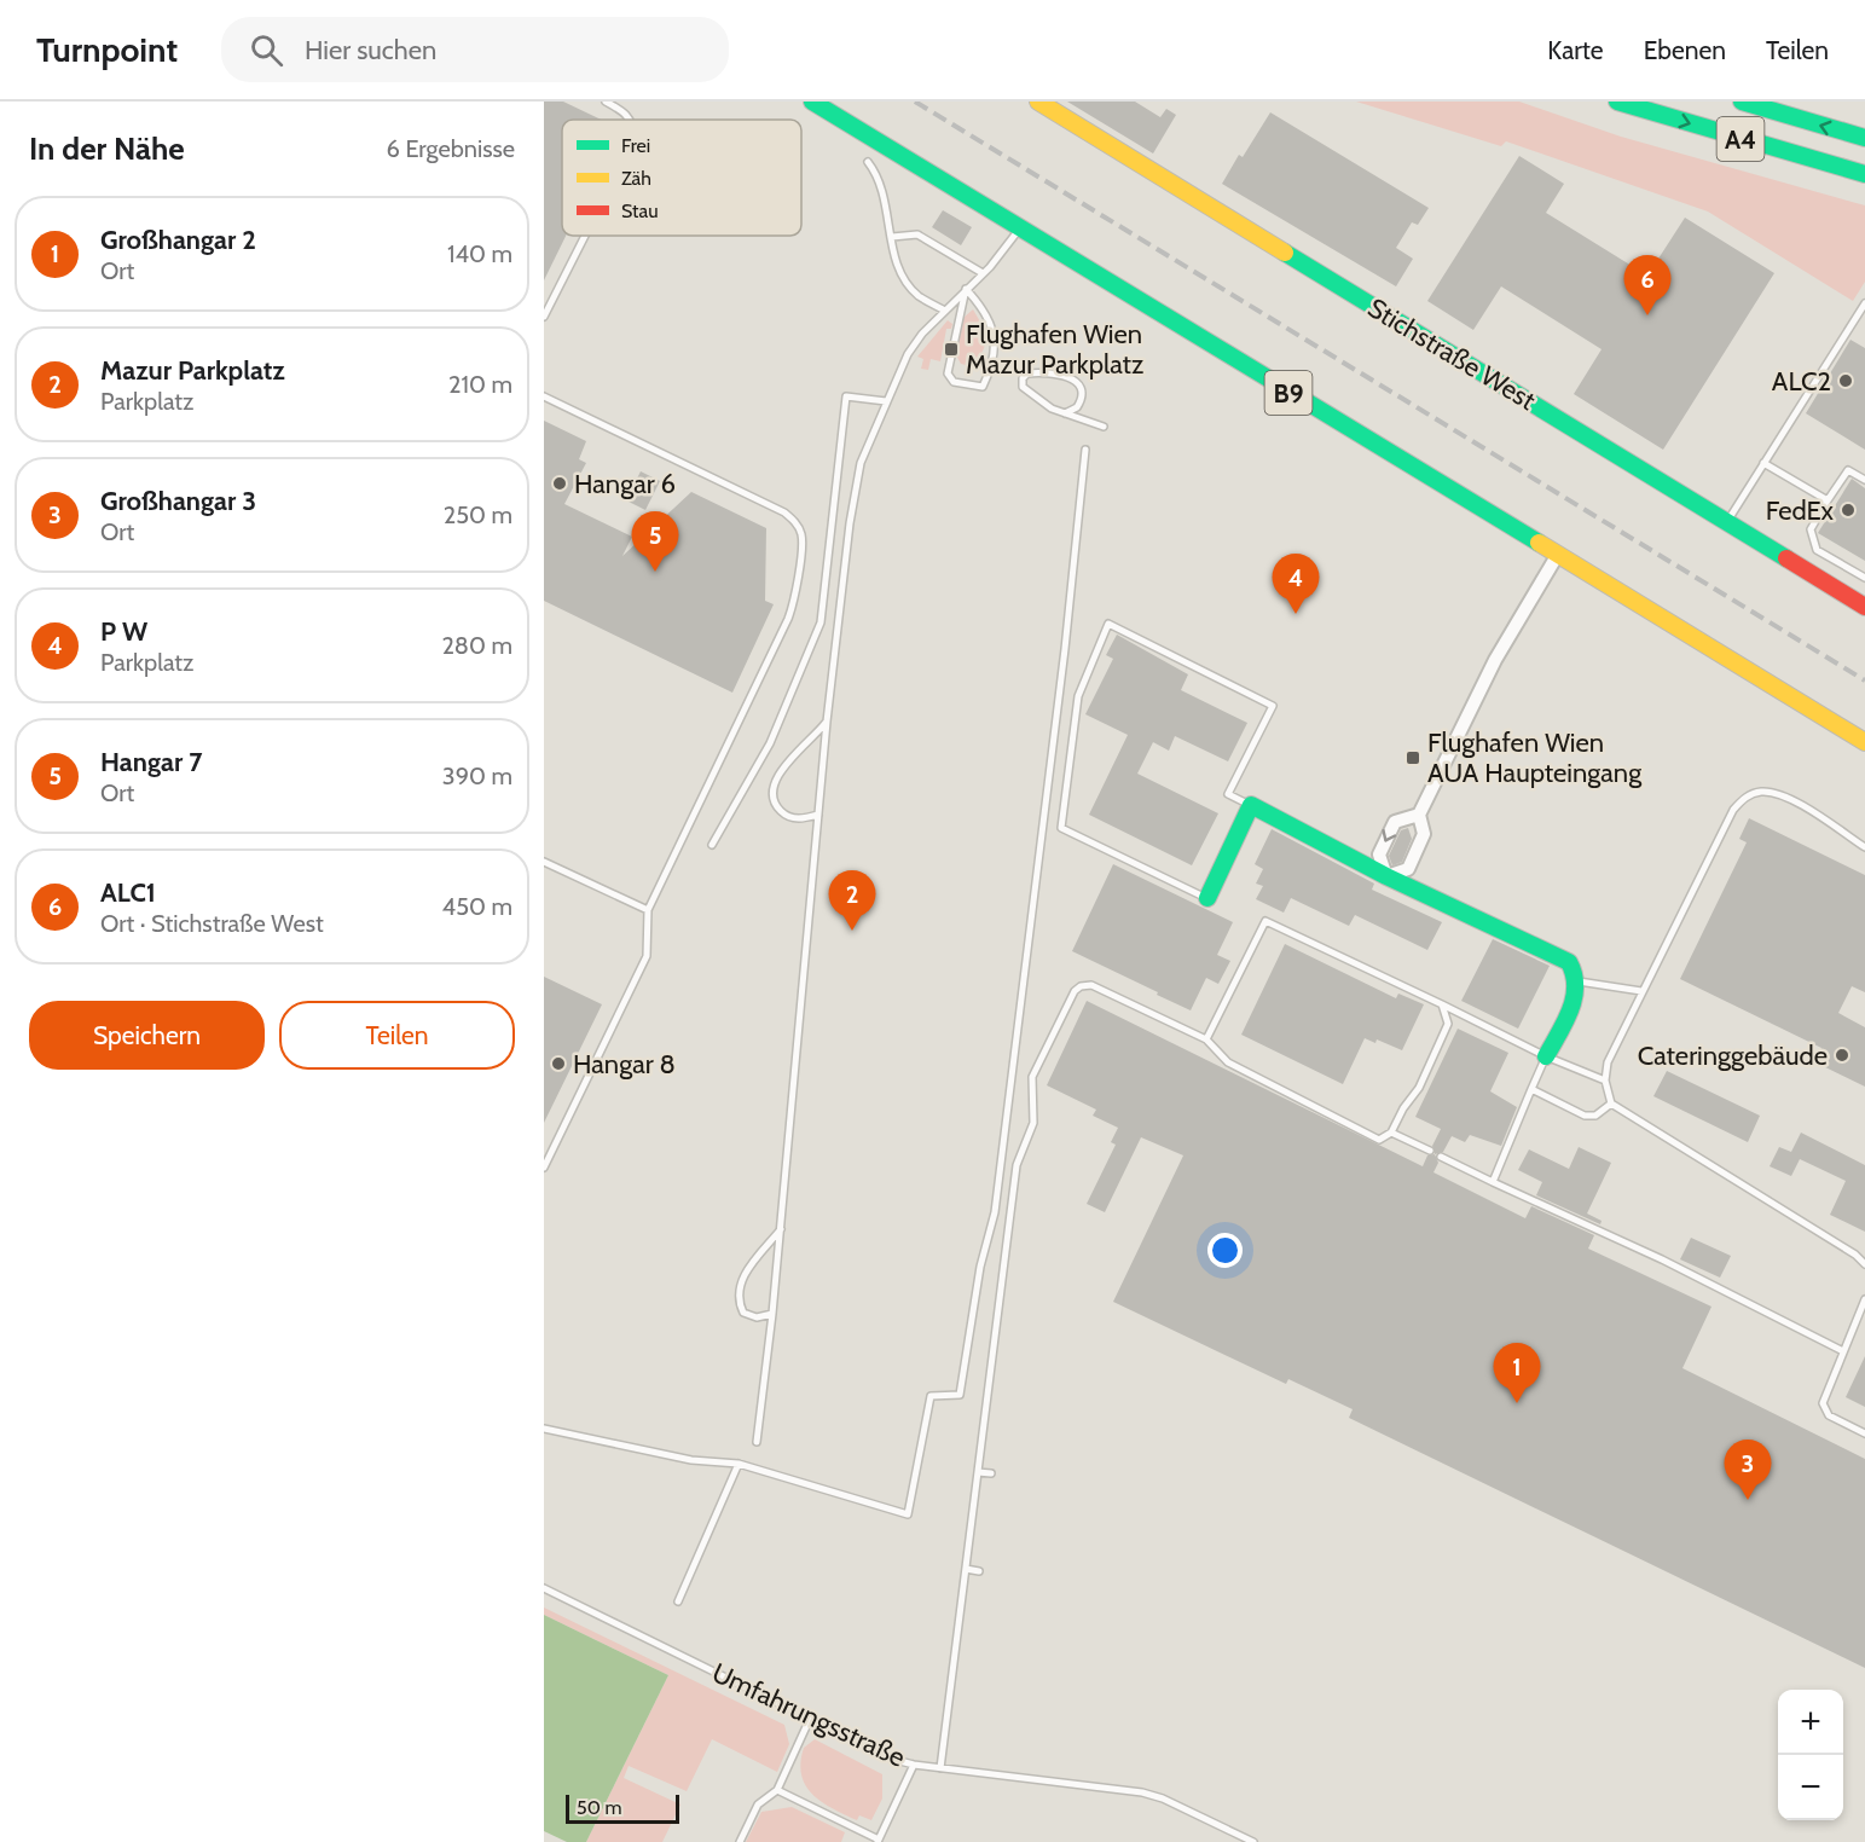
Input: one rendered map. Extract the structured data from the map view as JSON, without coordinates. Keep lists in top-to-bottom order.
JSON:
{
  "streets": {
    "main road": ["A4", "Stichstraße West", "B9"],
    "lane": ["Umfahrungsstraße"]
  },
  "places": {
    "transit": ["Flughafen Wien Mazur Parkplatz", "Flughafen Wien AUA Haupteingang"],
    "other": [
      "ALC2",
      "Hangar 6",
      "FedEx",
      "Cateringgebäude",
      "Hangar 8"
    ]
  },
  "legend": ["Frei", "Zäh", "Stau"],
  "scale_bar": "50 m",
  "page": {
    "header": "Turnpoint",
    "search": "Hier suchen",
    "nav": ["Karte", "Ebenen", "Teilen"],
    "heading": ["In der Nähe", "6 Ergebnisse"],
    "list": [
      {
        "mark": "1",
        "name": "Großhangar 2",
        "note": "Ort",
        "value": "140 m"
      },
      {
        "mark": "2",
        "name": "Mazur Parkplatz",
        "note": "Parkplatz",
        "value": "210 m"
      },
      {
        "mark": "3",
        "name": "Großhangar 3",
        "note": "Ort",
        "value": "250 m"
      },
      {
        "mark": "4",
        "name": "P W",
        "note": "Parkplatz",
        "value": "280 m"
      },
      {
        "mark": "5",
        "name": "Hangar 7",
        "note": "Ort",
        "value": "390 m"
      },
      {
        "mark": "6",
        "name": "ALC1",
        "note": "Ort · Stichstraße West",
        "value": "450 m"
      }
    ],
    "pins": [
      "6",
      "5",
      "4",
      "2",
      "1",
      "3"
    ],
    "buttons": ["Speichern", "Teilen"],
    "map_buttons": ["+", "−"],
    "scale": "50 m"
  }
}
